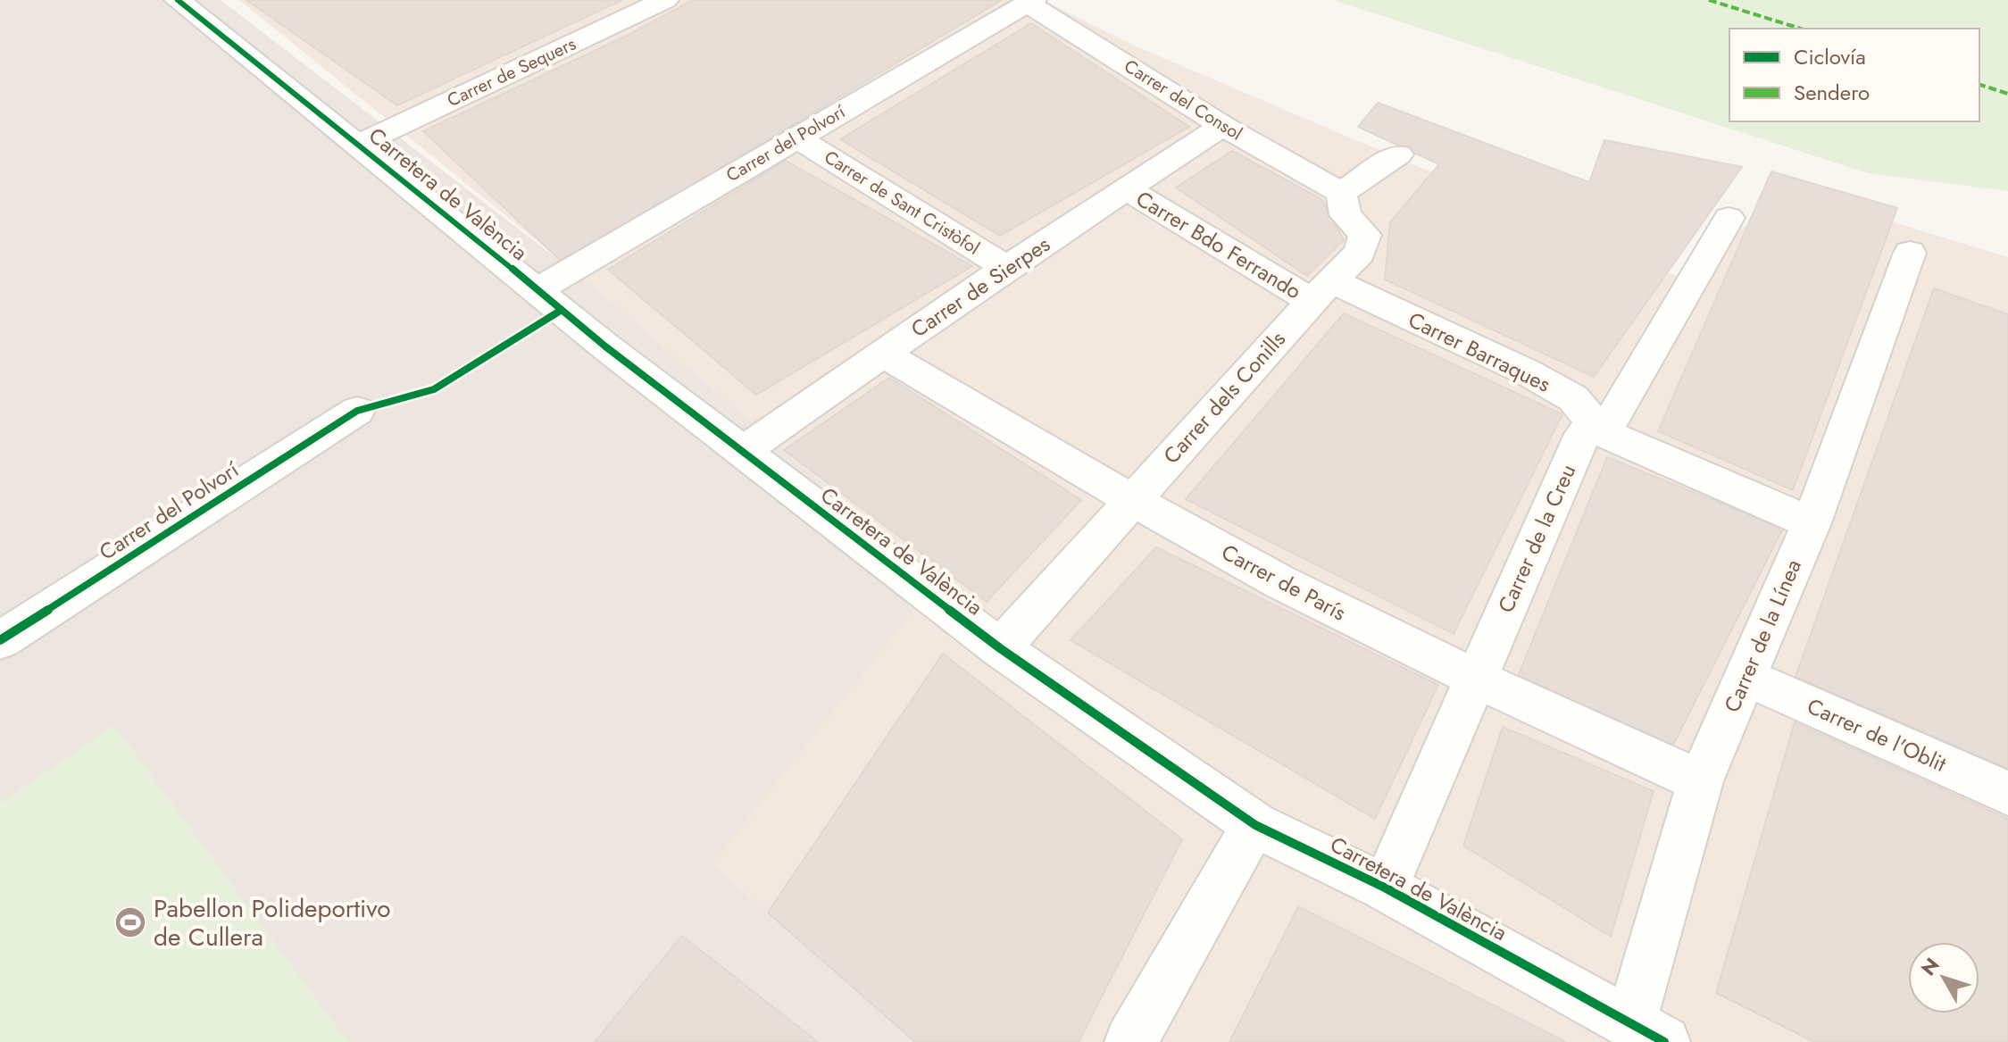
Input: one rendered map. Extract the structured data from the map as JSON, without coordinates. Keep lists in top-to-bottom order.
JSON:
{
  "streets": {
    "street": [
      "Carrer de Sequers",
      "Carrer del Consol",
      "Carrer del Polvorí",
      "Carretera de València",
      "Carrer de Sant Cristòfol",
      "Carrer Bdo Ferrando",
      "Carrer de Sierpes",
      "Carrer Barraques",
      "Carrer dels Conills",
      "Carrer de la Creu",
      "Carrer de París",
      "Carrer de la Línea",
      "Carrer de l'Oblit"
    ]
  },
  "crossings": [
    ["Carrer de Sequers", "Carretera de València"],
    ["Carrer del Consol", "Carrer del Polvorí"],
    ["Carrer del Consol", "Carrer de Sierpes"],
    ["Carrer del Consol", "Carrer dels Conills"],
    ["Carrer del Polvorí", "Carretera de València"],
    ["Carrer del Polvorí", "Carrer de Sant Cristòfol"],
    ["Carretera de València", "Carrer de Sierpes"],
    ["Carretera de València", "Carrer dels Conills"],
    ["Carretera de València", "Carrer de la Creu"],
    ["Carretera de València", "Carrer de la Línea"],
    ["Carrer de Sant Cristòfol", "Carrer de Sierpes"],
    ["Carrer Bdo Ferrando", "Carrer de Sierpes"],
    ["Carrer Bdo Ferrando", "Carrer Barraques"],
    ["Carrer Bdo Ferrando", "Carrer dels Conills"],
    ["Carrer de Sierpes", "Carrer de París"],
    ["Carrer Barraques", "Carrer dels Conills"],
    ["Carrer Barraques", "Carrer de la Creu"],
    ["Carrer Barraques", "Carrer de la Línea"],
    ["Carrer dels Conills", "Carrer de París"],
    ["Carrer de la Creu", "Carrer de París"],
    ["Carrer de París", "Carrer de la Línea"],
    ["Carrer de la Línea", "Carrer de l'Oblit"]
  ],
  "places": {
    "sports": ["Pabellon Polideportivo de Cullera"]
  },
  "legend": ["Ciclovía", "Sendero"],
  "north": "top left"
}
